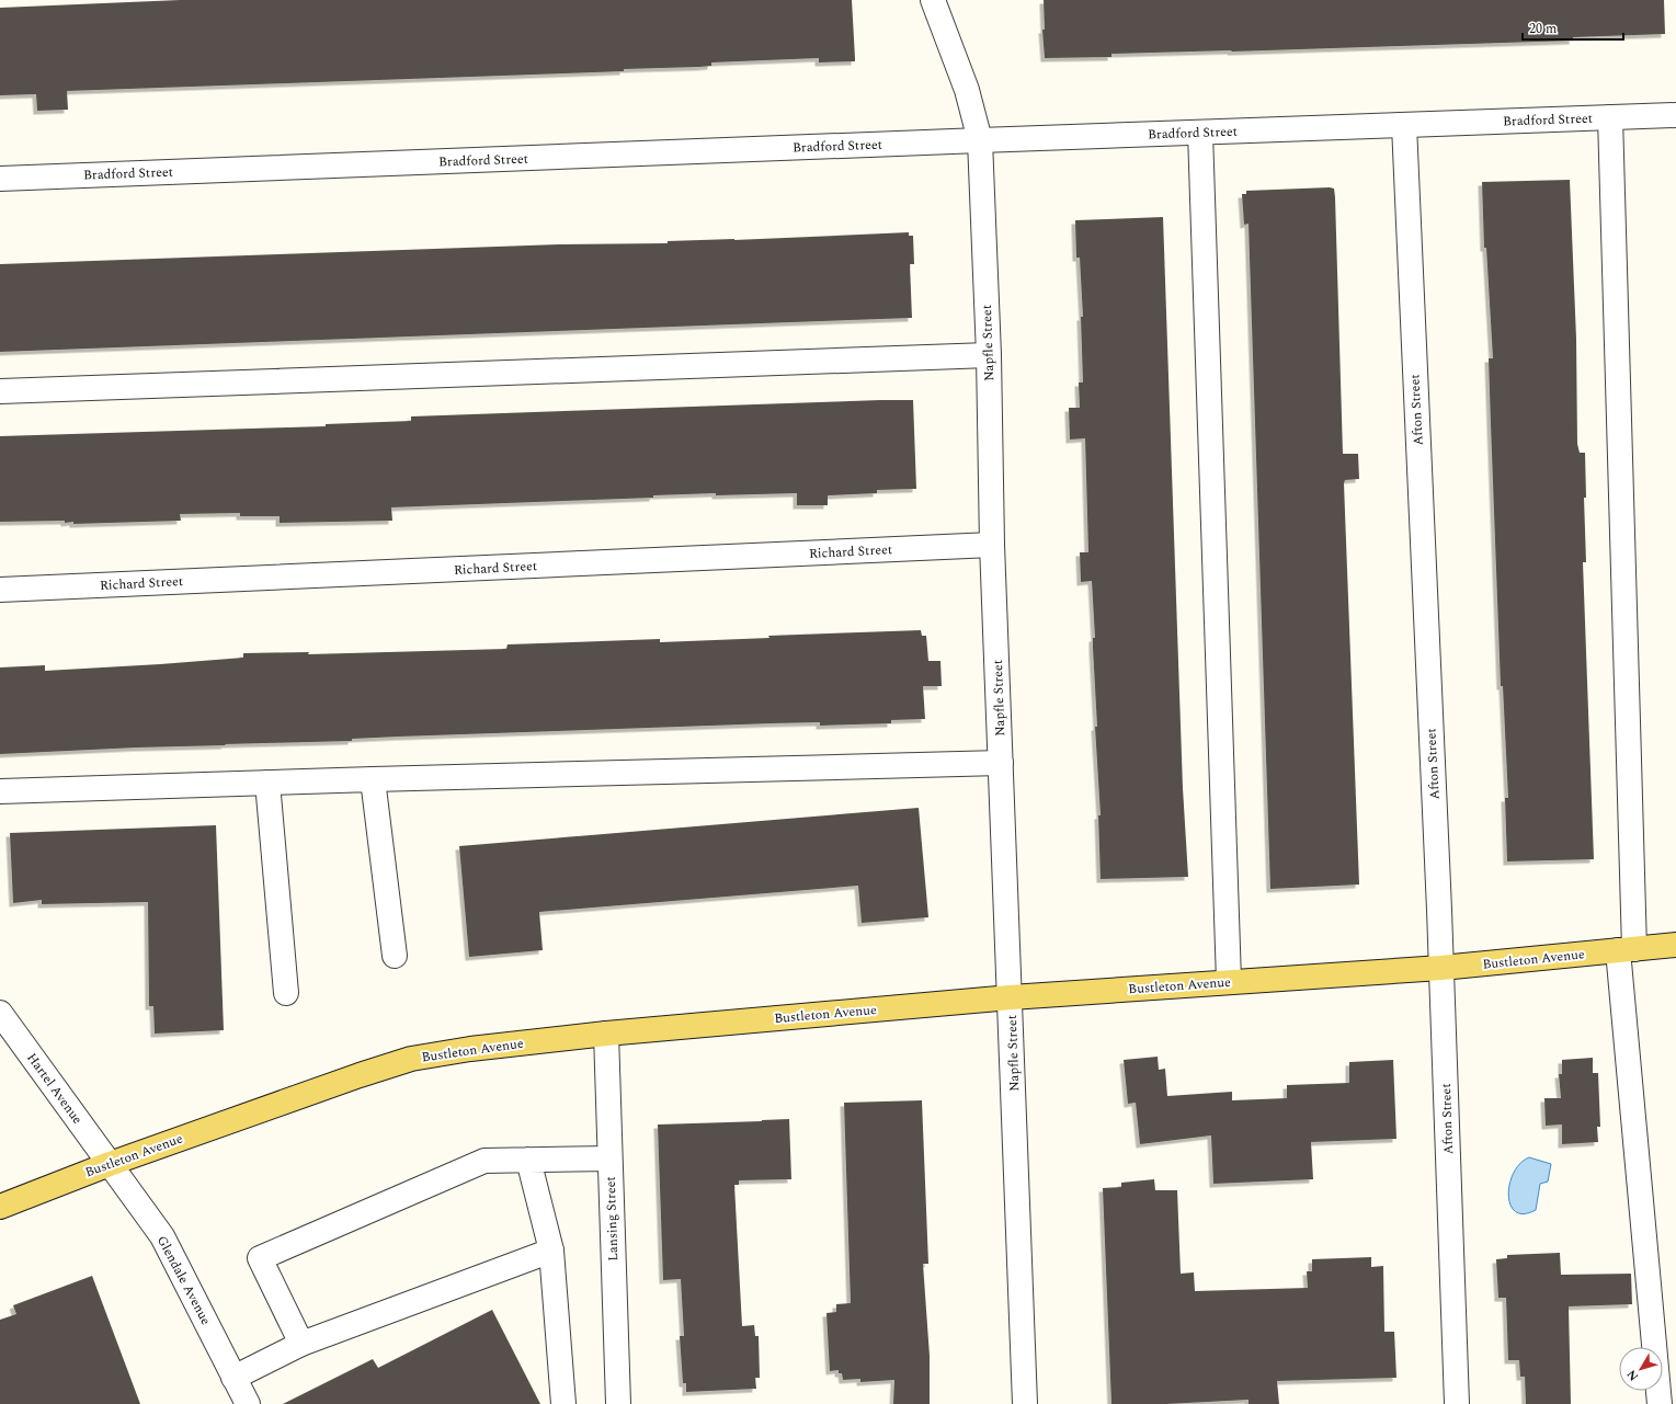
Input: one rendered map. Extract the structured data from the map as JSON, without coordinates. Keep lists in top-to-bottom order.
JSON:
{
  "streets": {
    "main road": ["Bustleton Avenue"],
    "street": [
      "Bradford Street",
      "Napfle Street",
      "Afton Street",
      "Richard Street",
      "Hartel Avenue",
      "Lansing Street",
      "Glendale Avenue"
    ]
  },
  "crossings": [
    ["Bradford Street", "Napfle Street"],
    ["Bradford Street", "Afton Street"],
    ["Napfle Street", "Richard Street"],
    ["Napfle Street", "Bustleton Avenue"],
    ["Afton Street", "Bustleton Avenue"],
    ["Bustleton Avenue", "Hartel Avenue"],
    ["Bustleton Avenue", "Lansing Street"],
    ["Bustleton Avenue", "Glendale Avenue"],
    ["Hartel Avenue", "Glendale Avenue"]
  ],
  "scale_bar": "20 m",
  "north": "bottom left"
}
